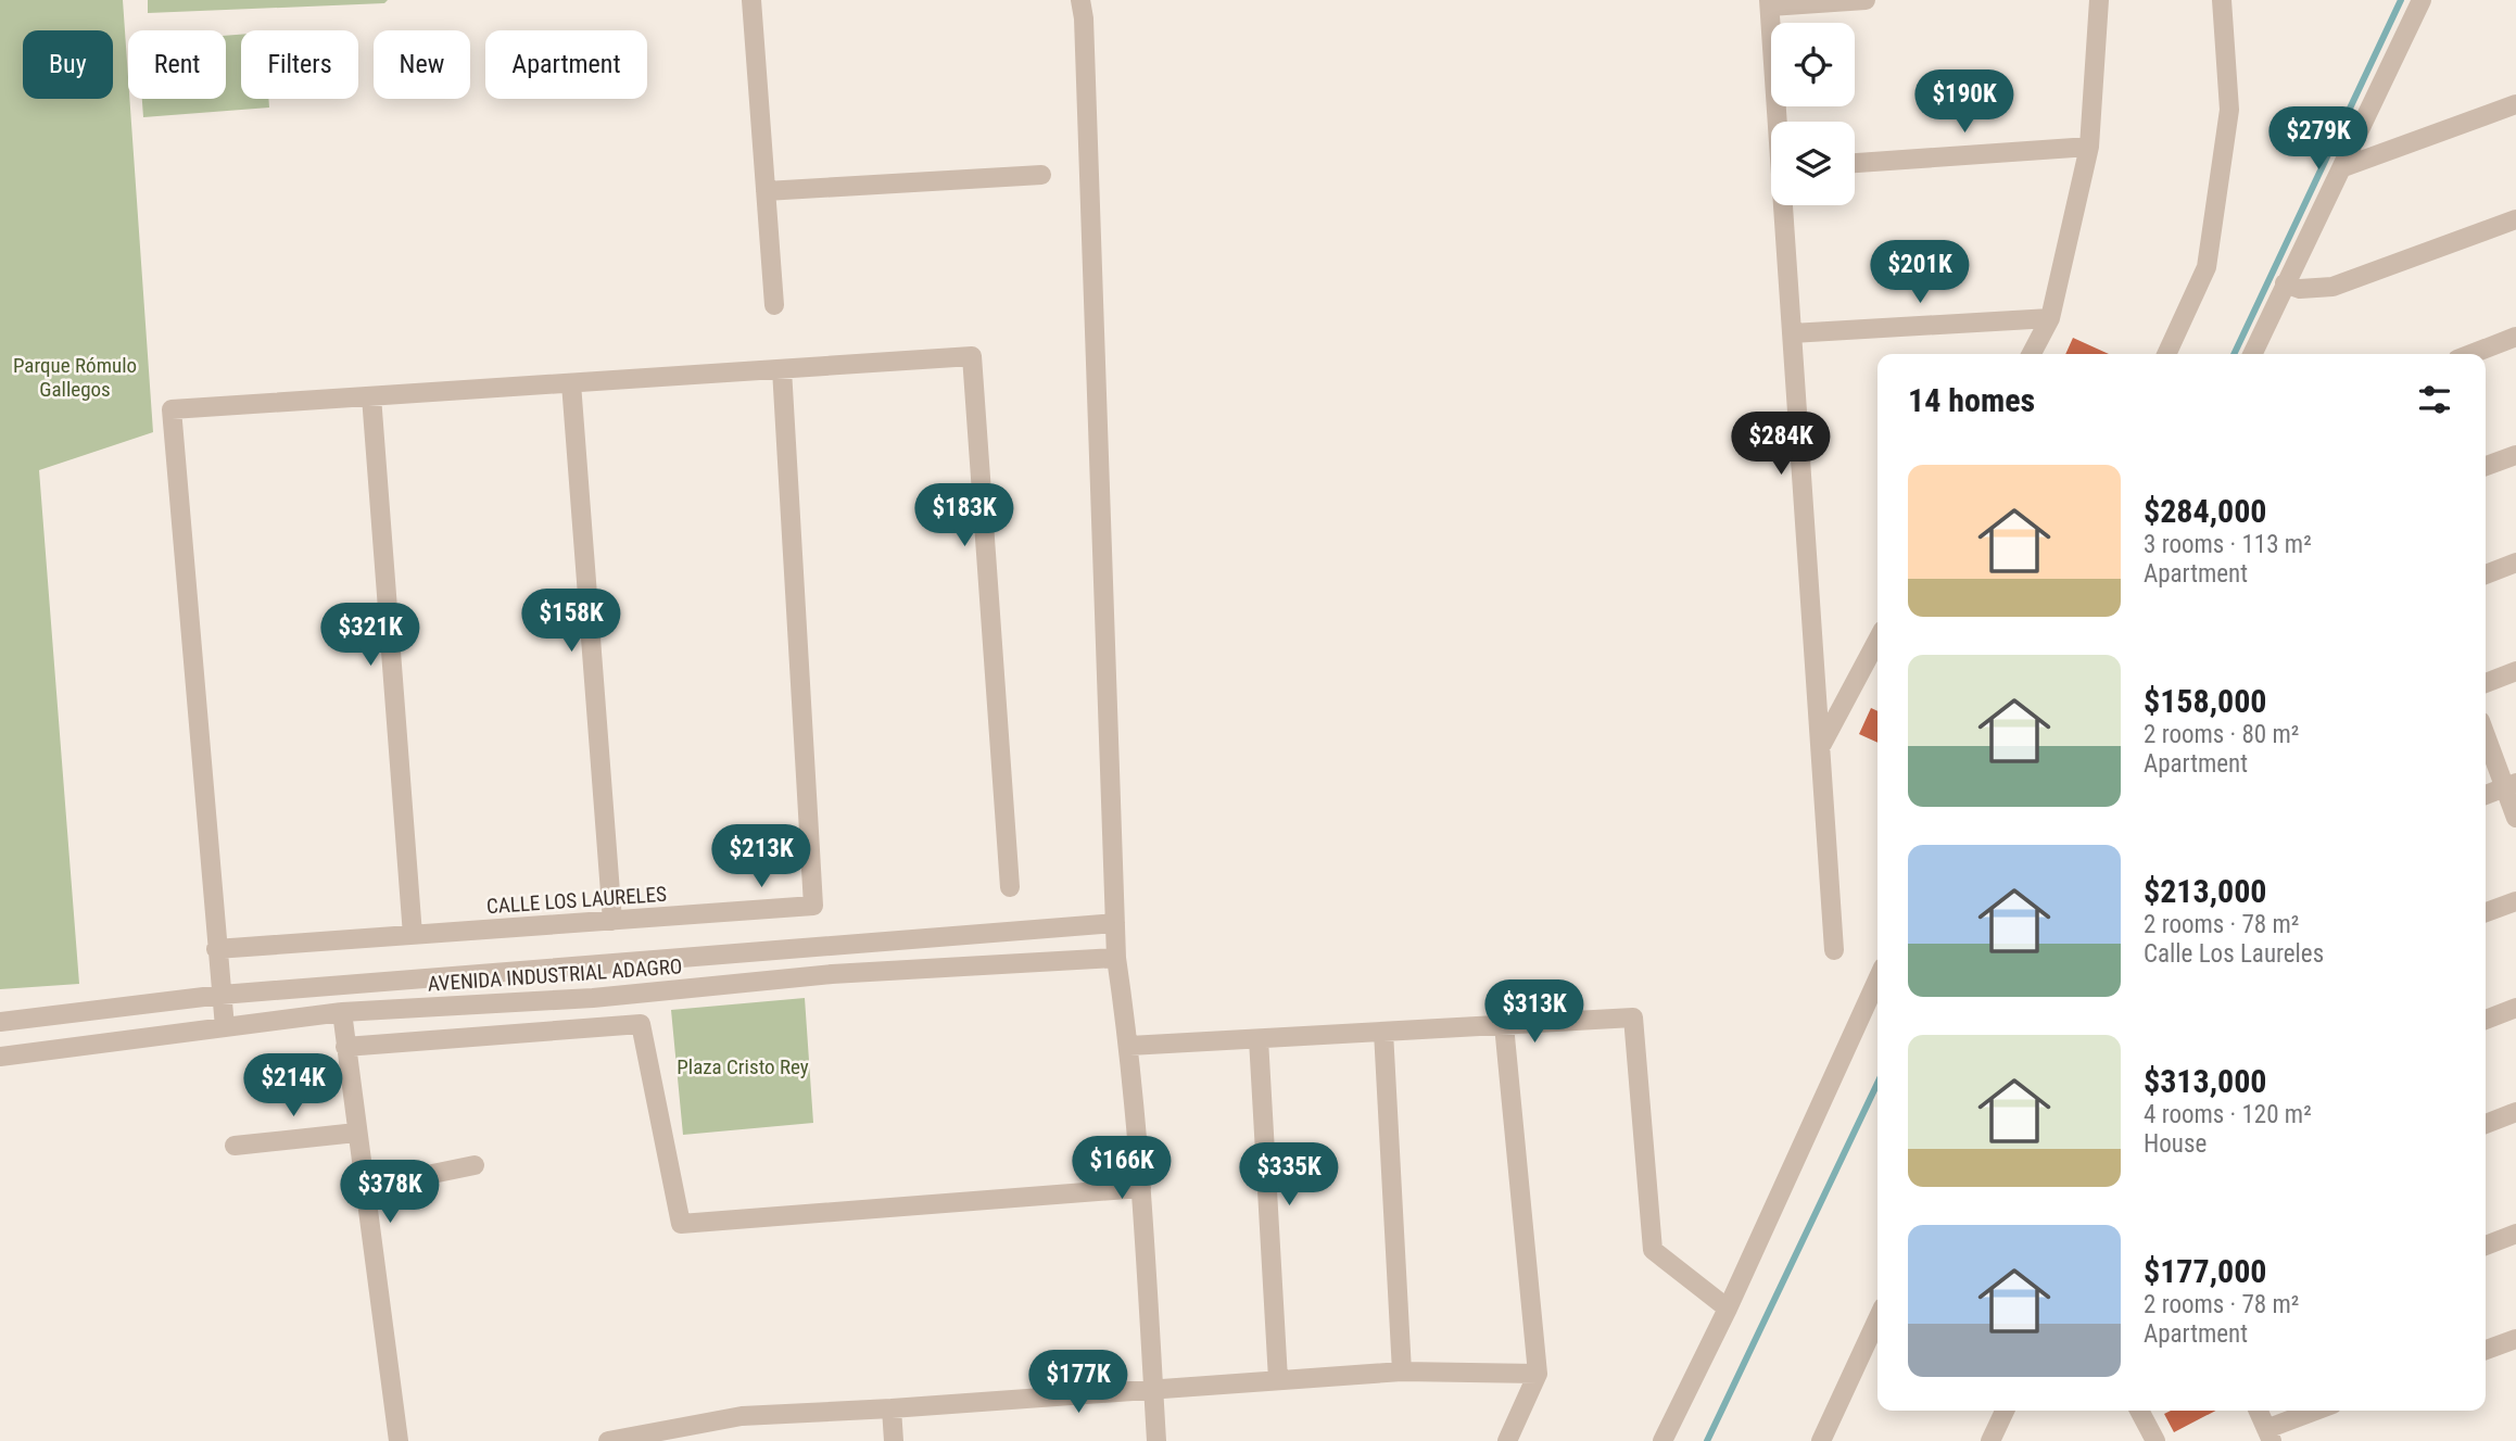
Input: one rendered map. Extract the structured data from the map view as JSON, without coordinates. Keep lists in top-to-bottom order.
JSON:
{
  "streets": {
    "street": ["CALLE LOS LAURELES", "AVENIDA INDUSTRIAL ADAGRO"]
  },
  "parks": ["Parque Rómulo Gallegos", "Plaza Cristo Rey"],
  "page": {
    "chip": [
      "Buy",
      "Rent",
      "Filters",
      "New",
      "Apartment"
    ],
    "price": [
      "$190K",
      "$279K",
      "$201K",
      "$284K",
      "$183K",
      "$158K",
      "$321K",
      "$213K",
      "$313K",
      "$214K",
      "$166K",
      "$335K",
      "$378K",
      "$177K"
    ],
    "heading": "14 homes",
    "list": [
      {
        "name": "$284,000",
        "note": "3 rooms · 113 m² · Apartment"
      },
      {
        "name": "$158,000",
        "note": "2 rooms · 80 m² · Apartment"
      },
      {
        "name": "$213,000",
        "note": "2 rooms · 78 m² · Calle Los Laureles"
      },
      {
        "name": "$313,000",
        "note": "4 rooms · 120 m² · House"
      },
      {
        "name": "$177,000",
        "note": "2 rooms · 78 m² · Apartment"
      }
    ]
  }
}
